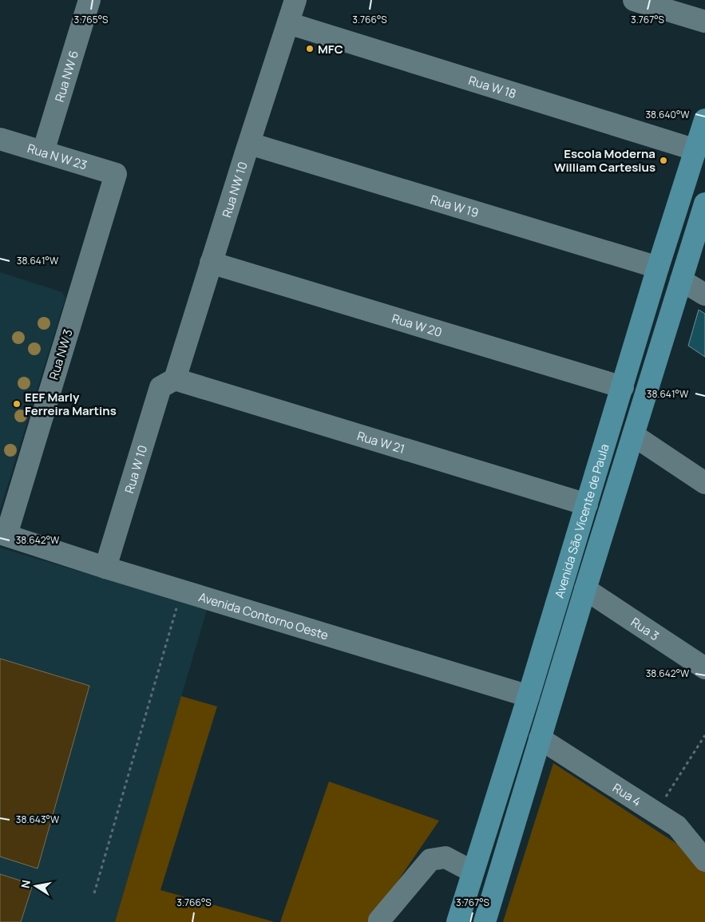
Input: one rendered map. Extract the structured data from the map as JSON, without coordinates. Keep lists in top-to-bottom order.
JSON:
{
  "streets": {
    "main road": ["Avenida São Vicente de Paula"],
    "street": [
      "Rua NW 6",
      "Rua W 18",
      "Rua N W 23",
      "Rua NW 10",
      "Rua W 19",
      "Rua W 20",
      "Rua NW 3",
      "Rua W 21",
      "Rua W 10",
      "Avenida Contorno Oeste",
      "Rua 3",
      "Rua 4"
    ]
  },
  "crossings": [
    ["Rua NW 6", "Rua N W 23"],
    ["Rua W 18", "Rua NW 10"],
    ["Rua W 18", "Avenida São Vicente de Paula"],
    ["Rua N W 23", "Rua NW 3"],
    ["Rua NW 10", "Rua W 19"],
    ["Rua NW 10", "Rua W 20"],
    ["Rua NW 10", "Rua W 21"],
    ["Rua NW 10", "Rua W 10"],
    ["Rua W 19", "Avenida São Vicente de Paula"],
    ["Rua W 20", "Avenida São Vicente de Paula"],
    ["Rua NW 3", "Avenida Contorno Oeste"],
    ["Rua W 21", "Rua W 10"],
    ["Rua W 21", "Avenida São Vicente de Paula"],
    ["Rua W 10", "Avenida Contorno Oeste"],
    ["Avenida São Vicente de Paula", "Avenida Contorno Oeste"],
    ["Avenida São Vicente de Paula", "Rua 3"],
    ["Avenida São Vicente de Paula", "Rua 4"]
  ],
  "places": ["MFC", "Escola Moderna William Cartesius", "EEF Marly Ferreira Martins"],
  "north": "left",
  "coordinates": [
    "3.765°S",
    "3.766°S",
    "3.767°S",
    "38.640°W",
    "38.641°W",
    "38.642°W",
    "38.643°W"
  ]
}
